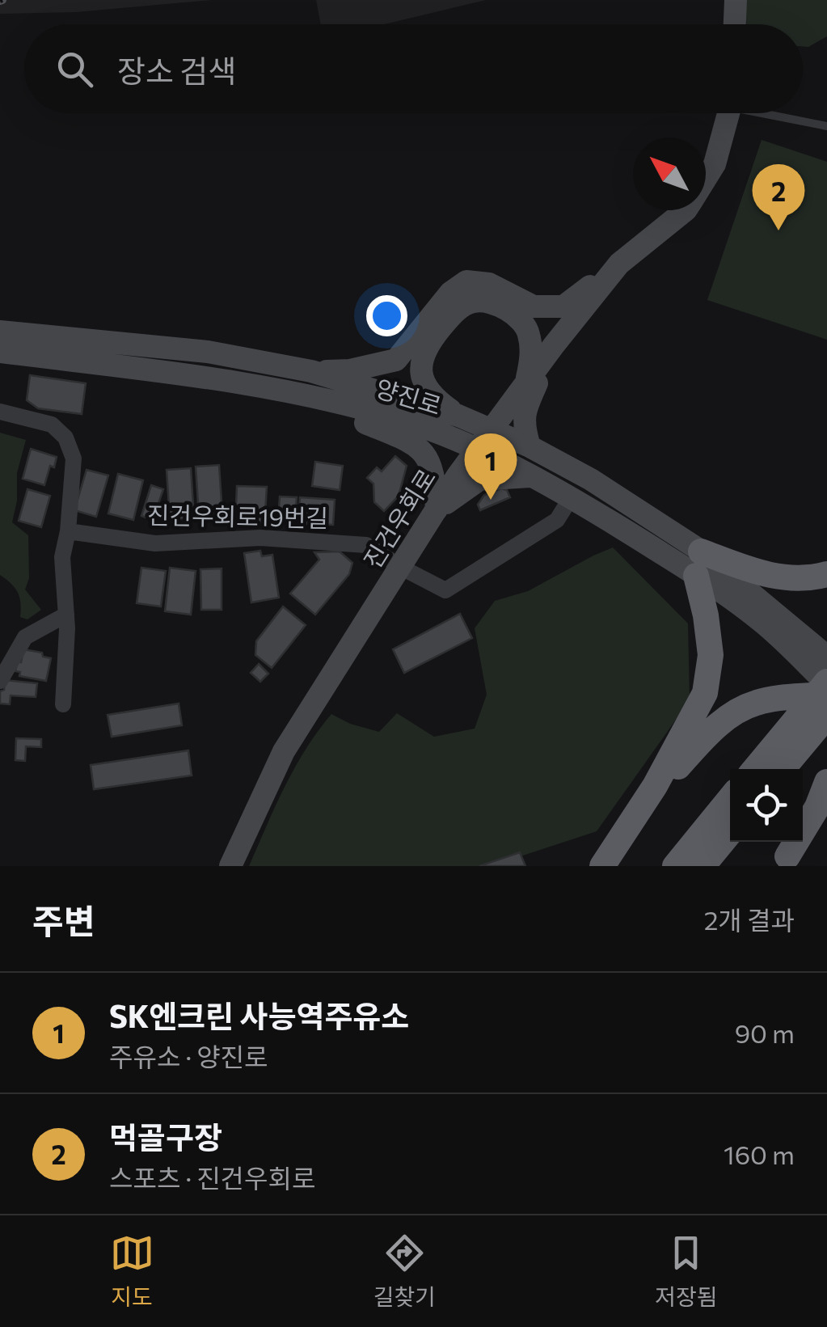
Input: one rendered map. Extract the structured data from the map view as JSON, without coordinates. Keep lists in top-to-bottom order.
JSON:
{
  "streets": {
    "main road": ["양진로", "진건우회로"],
    "street": ["진건우회로19번길"]
  },
  "crossings": [
    ["양진로", "진건우회로19번길"],
    ["양진로", "진건우회로"],
    ["진건우회로19번길", "진건우회로"]
  ],
  "north": "top left",
  "page": {
    "search": "장소 검색",
    "pins": ["2", "1"],
    "heading": ["주변", "2개 결과"],
    "list": [
      {
        "mark": "1",
        "name": "SK엔크린 사능역주유소",
        "note": "주유소 · 양진로",
        "value": "90 m"
      },
      {
        "mark": "2",
        "name": "먹골구장",
        "note": "스포츠 · 진건우회로",
        "value": "160 m"
      }
    ],
    "nav": ["지도", "길찾기", "저장됨"]
  }
}
